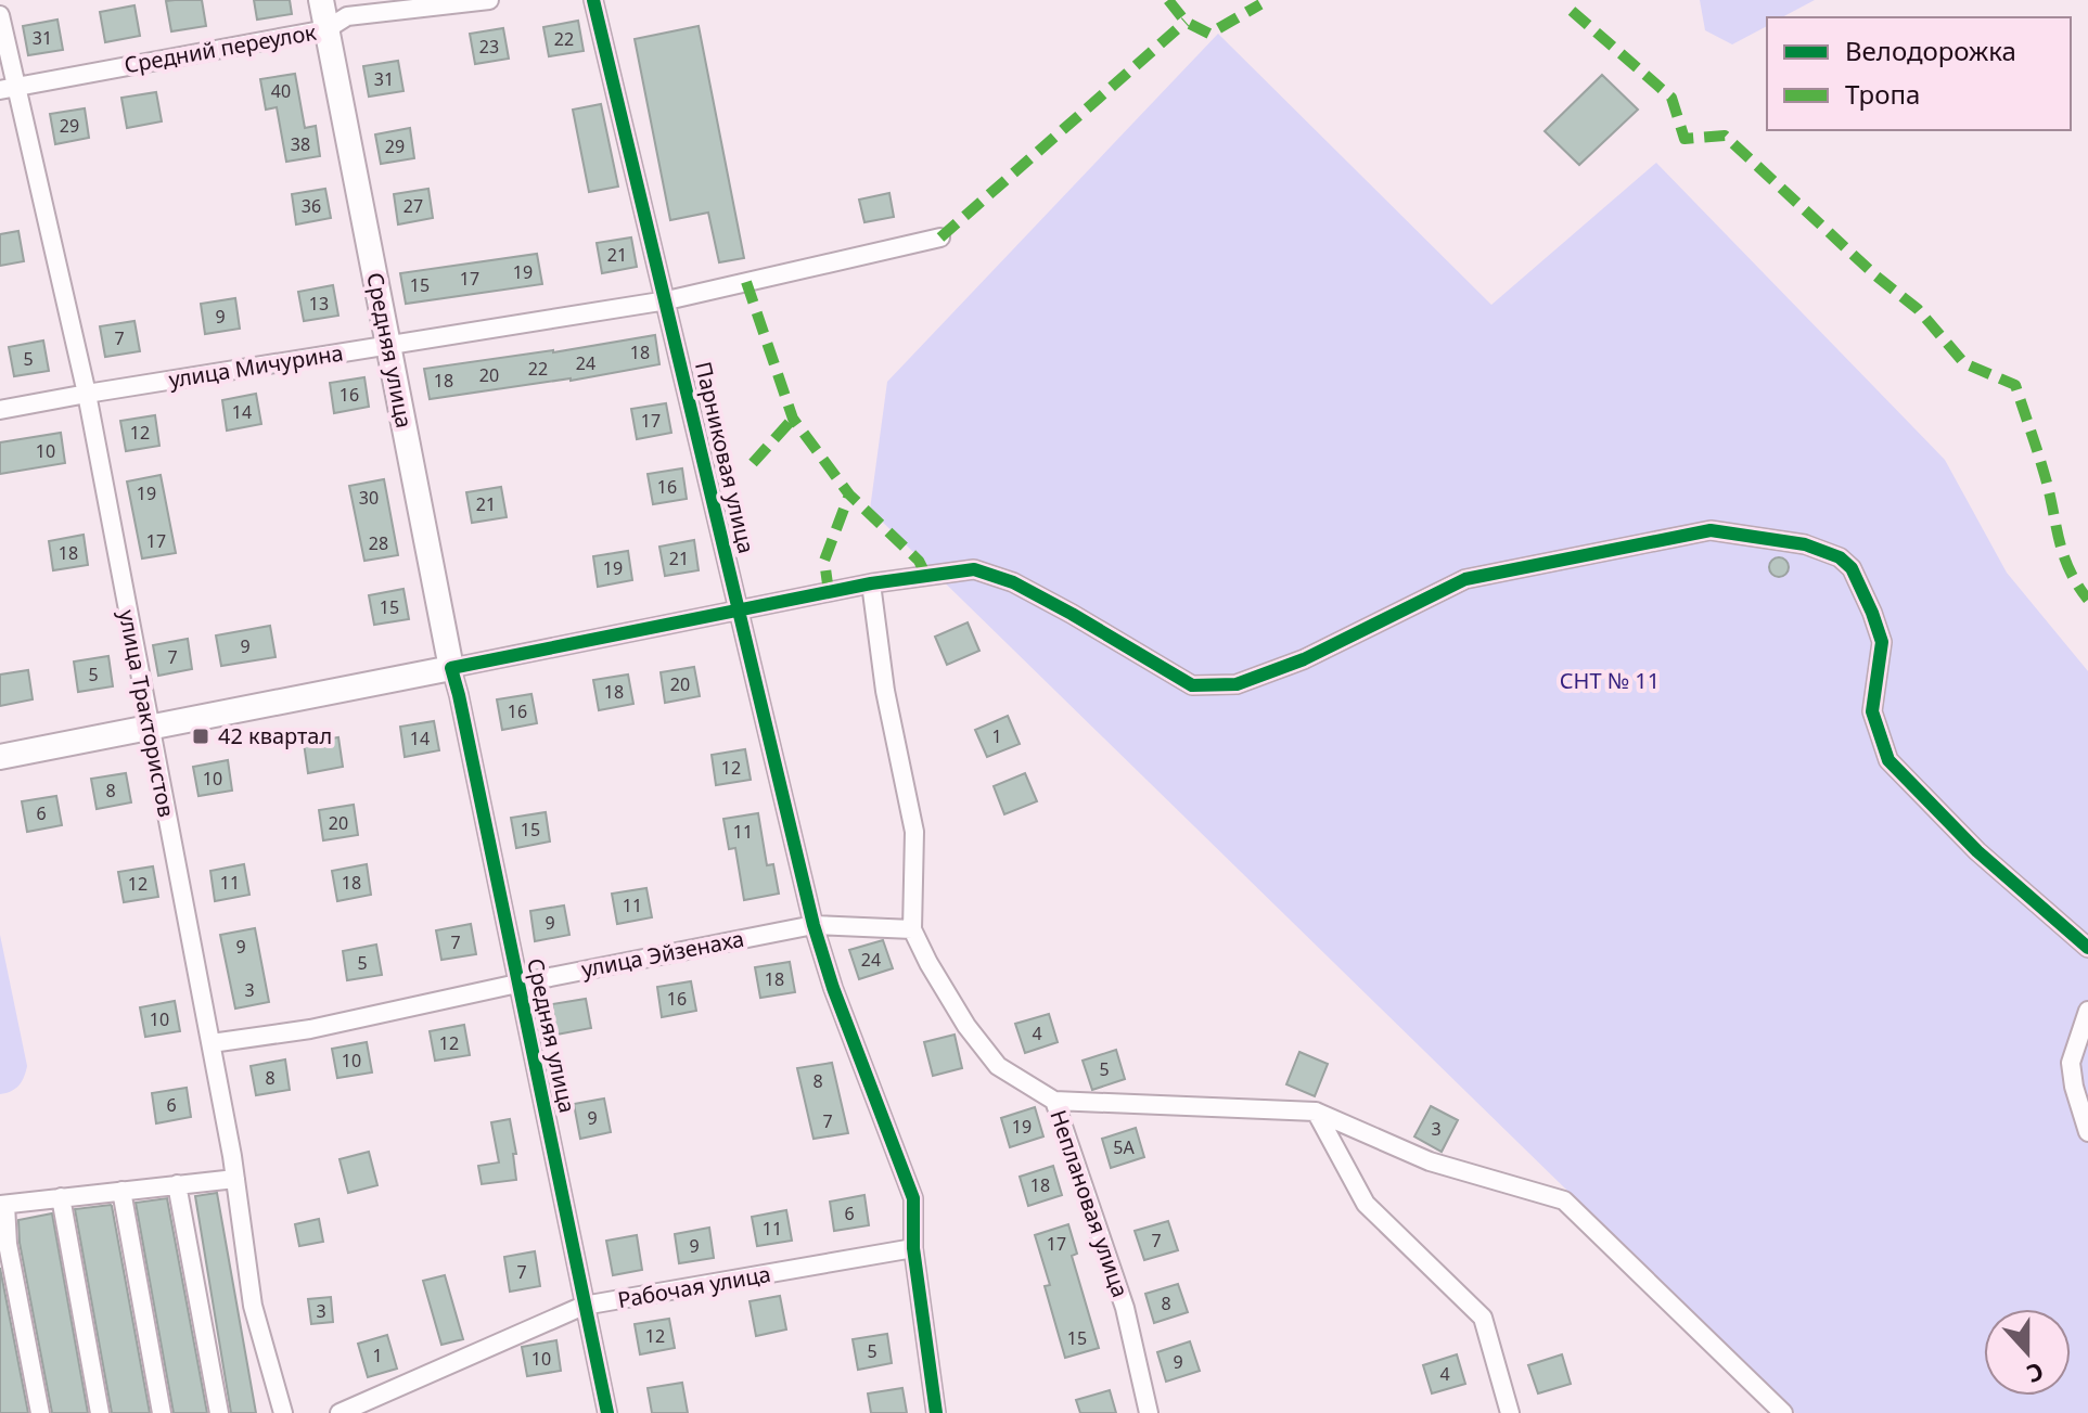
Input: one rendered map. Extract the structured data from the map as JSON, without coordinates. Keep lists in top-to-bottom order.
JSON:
{
  "streets": {
    "main road": ["Средняя улица"],
    "street": [
      "Средний переулок",
      "улица Мичурина",
      "Парниковая улица",
      "улица Трактористов",
      "улица Эйзенаха",
      "Неплановая улица",
      "Рабочая улица"
    ]
  },
  "crossings": [
    ["Средний переулок", "Средняя улица"],
    ["Средний переулок", "улица Трактористов"],
    ["Средняя улица", "улица Мичурина"],
    ["Средняя улица", "улица Эйзенаха"],
    ["Средняя улица", "Рабочая улица"],
    ["улица Мичурина", "Парниковая улица"],
    ["улица Мичурина", "улица Трактористов"],
    ["Парниковая улица", "улица Эйзенаха"],
    ["Парниковая улица", "Рабочая улица"],
    ["улица Трактористов", "улица Эйзенаха"],
    ["улица Эйзенаха", "Неплановая улица"]
  ],
  "parks": ["СНТ № 11"],
  "places": {
    "transit": ["42 квартал"]
  },
  "house_numbers": [
    "31",
    "22",
    "23",
    "31",
    "40",
    "29",
    "38",
    "29",
    "36",
    "27",
    "21",
    "19",
    "17",
    "15",
    "13",
    "9",
    "7",
    "18",
    "5",
    "24",
    "22",
    "20",
    "18",
    "16",
    "14",
    "17",
    "12",
    "10",
    "16",
    "19",
    "30",
    "21",
    "17",
    "28",
    "18",
    "21",
    "19",
    "15",
    "9",
    "7",
    "5",
    "20",
    "18",
    "16",
    "1",
    "14",
    "12",
    "10",
    "8",
    "6",
    "20",
    "15",
    "11",
    "11",
    "18",
    "12",
    "11",
    "9",
    "7",
    "9",
    "24",
    "5",
    "18",
    "3",
    "16",
    "10",
    "4",
    "12",
    "10",
    "5",
    "8",
    "8",
    "6",
    "9",
    "7",
    "19",
    "3",
    "5А",
    "18",
    "6",
    "11",
    "7",
    "17",
    "9",
    "7",
    "8",
    "3",
    "12",
    "15",
    "5",
    "1",
    "10",
    "9",
    "4"
  ],
  "legend": ["Велодорожка", "Тропа"],
  "north": "bottom"
}
